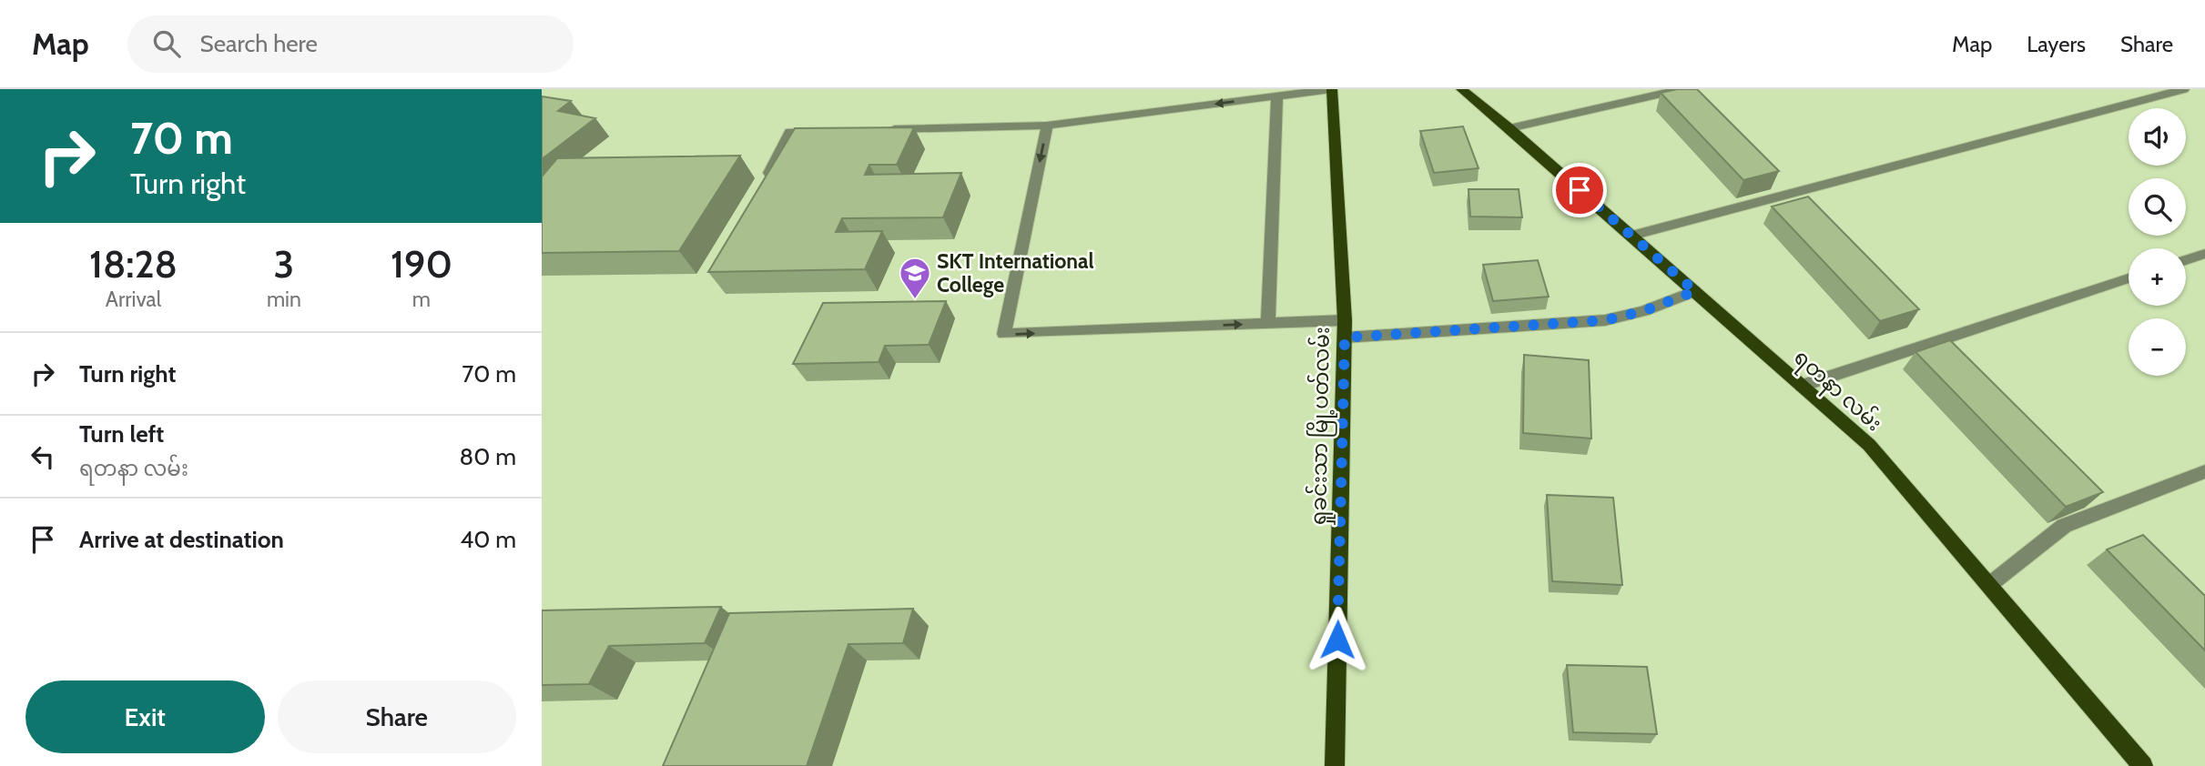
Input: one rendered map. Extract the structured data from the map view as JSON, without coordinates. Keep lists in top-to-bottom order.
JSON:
{
  "streets": {
    "main road": ["ရတနာ လမ်း", "ရှုခင်းသာ မြို့ပတ်လမ်း"]
  },
  "places": {
    "school or university": ["SKT International College"]
  },
  "page": {
    "header": "Map",
    "search": "Search here",
    "nav": ["Map", "Layers", "Share"],
    "turn": ["70 m", "Turn right"],
    "map_buttons": ["+", "−"],
    "eta": [
      "18:28",
      "Arrival",
      "3",
      "min",
      "190",
      "m"
    ],
    "list": [
      {
        "name": "Turn right",
        "value": "70 m"
      },
      {
        "name": "Turn left",
        "note": "ရတနာ လမ်း",
        "value": "80 m"
      },
      {
        "name": "Arrive at destination",
        "value": "40 m"
      }
    ],
    "buttons": ["Exit", "Share"]
  }
}
